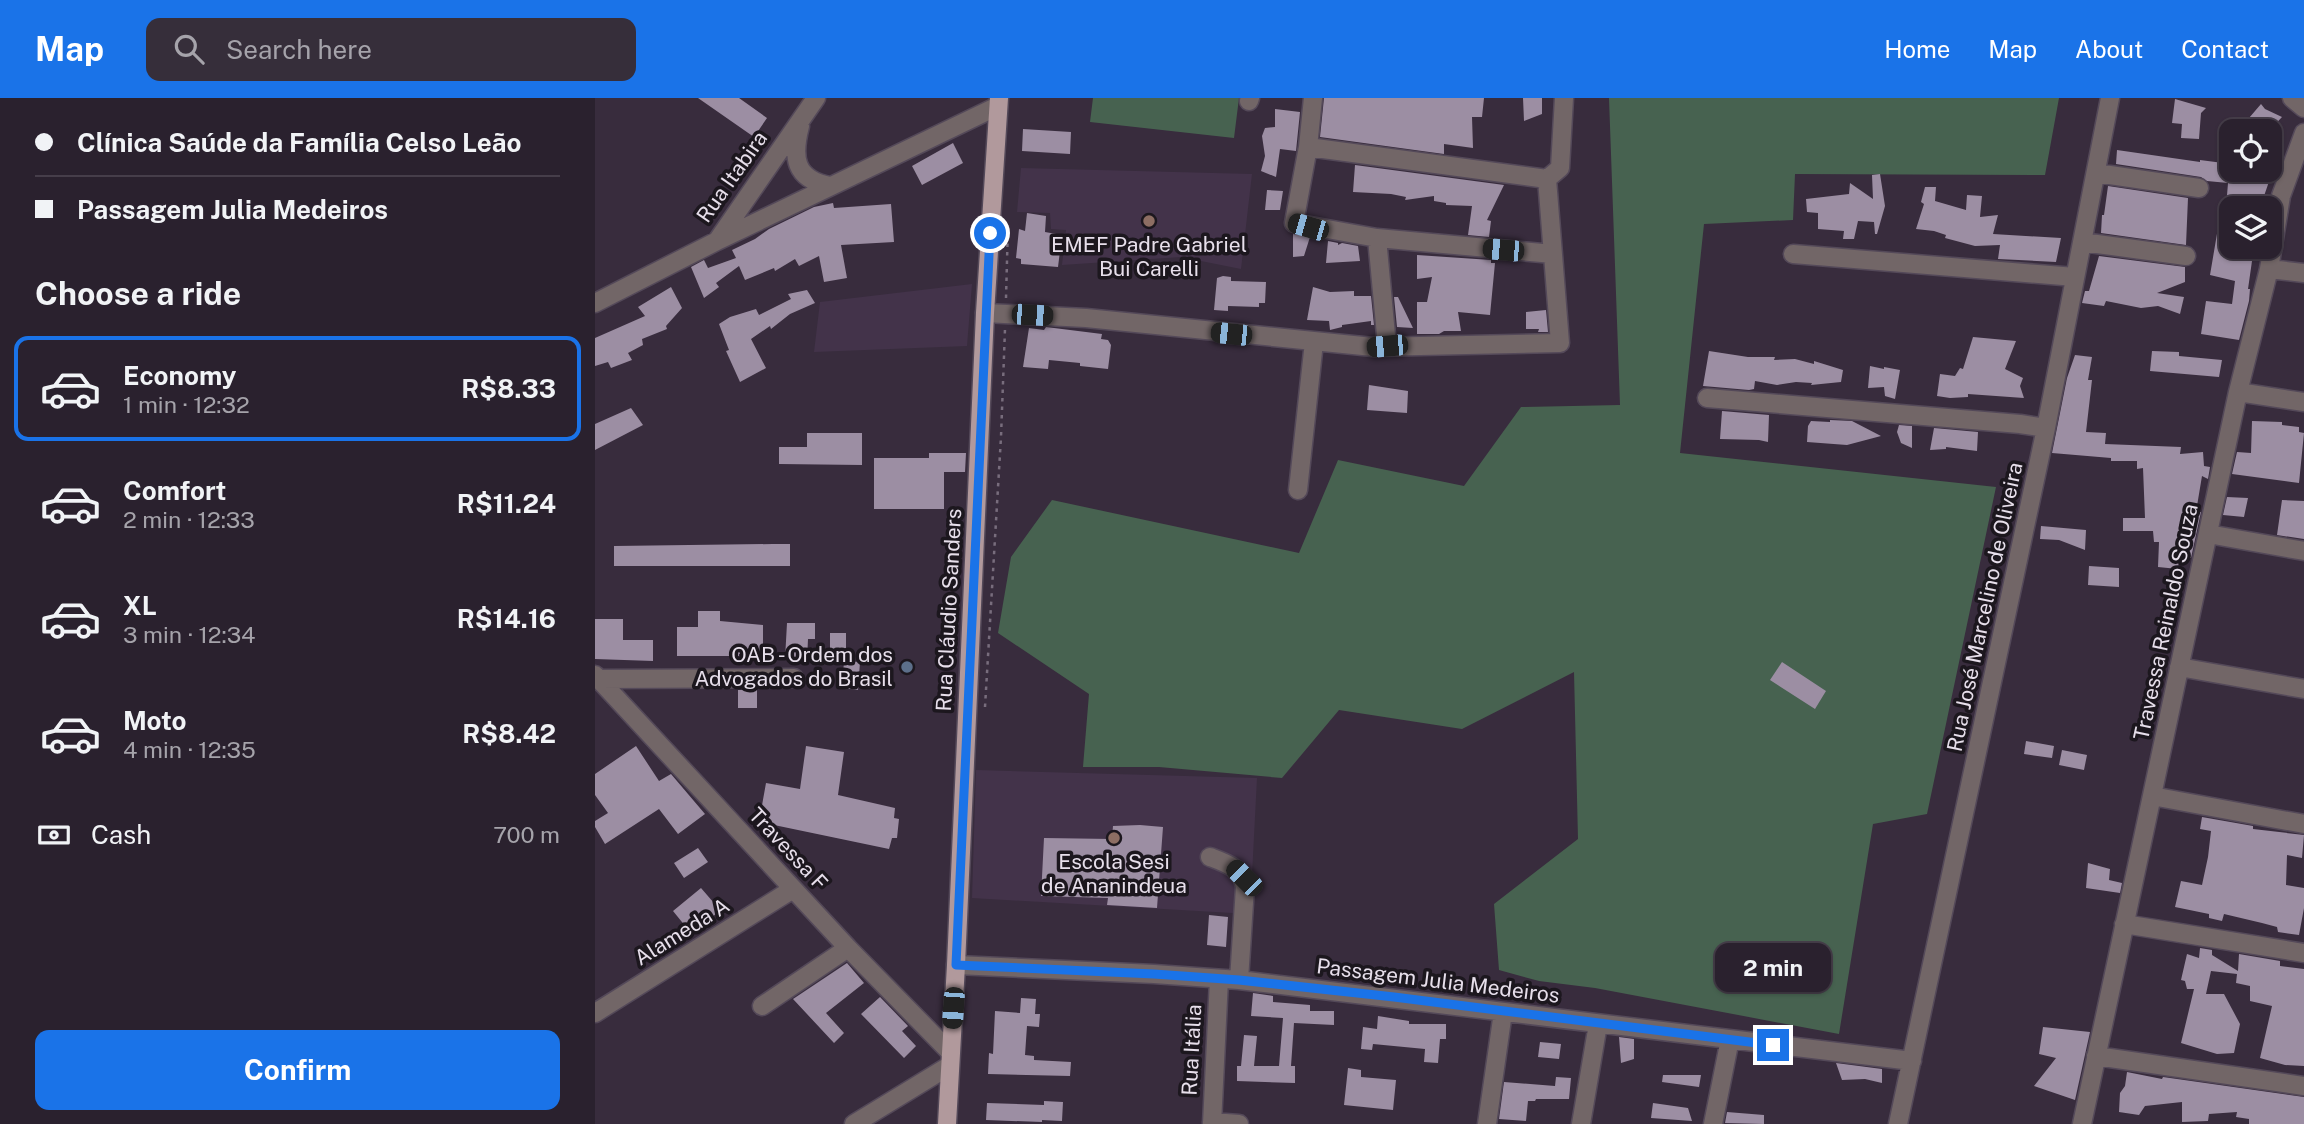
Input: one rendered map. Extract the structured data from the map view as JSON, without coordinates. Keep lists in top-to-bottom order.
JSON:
{
  "streets": {
    "main road": ["Rua Cláudio Sanders"],
    "street": [
      "Rua Itabira",
      "Rua José Marcelino de Oliveira",
      "Travessa Reinaldo Souza",
      "Travessa F",
      "Alameda A",
      "Passagem Julia Medeiros",
      "Rua Itália"
    ]
  },
  "crossings": [
    ["Rua José Marcelino de Oliveira", "Passagem Julia Medeiros"],
    ["Rua Cláudio Sanders", "Travessa F"],
    ["Rua Cláudio Sanders", "Passagem Julia Medeiros"],
    ["Travessa F", "Alameda A"],
    ["Passagem Julia Medeiros", "Rua Itália"]
  ],
  "places": ["EMEF Padre Gabriel Bui Carelli", "OAB - Ordem dos Advogados do Brasil", "Escola Sesi de Ananindeua"],
  "page": {
    "header": "Map",
    "search": "Search here",
    "nav": [
      "Home",
      "Map",
      "About",
      "Contact"
    ],
    "banner": ["Clínica Saúde da Família Celso Leão", "Passagem Julia Medeiros"],
    "heading": "Choose a ride",
    "list": [
      {
        "name": "Economy",
        "note": "1 min · 12:32",
        "value": "R$8.33"
      },
      {
        "name": "Comfort",
        "note": "2 min · 12:33",
        "value": "R$11.24"
      },
      {
        "name": "XL",
        "note": "3 min · 12:34",
        "value": "R$14.16"
      },
      {
        "name": "Moto",
        "note": "4 min · 12:35",
        "value": "R$8.42"
      }
    ],
    "pay": ["Cash", "700 m"],
    "bubble": "2 min",
    "buttons": "Confirm"
  }
}
